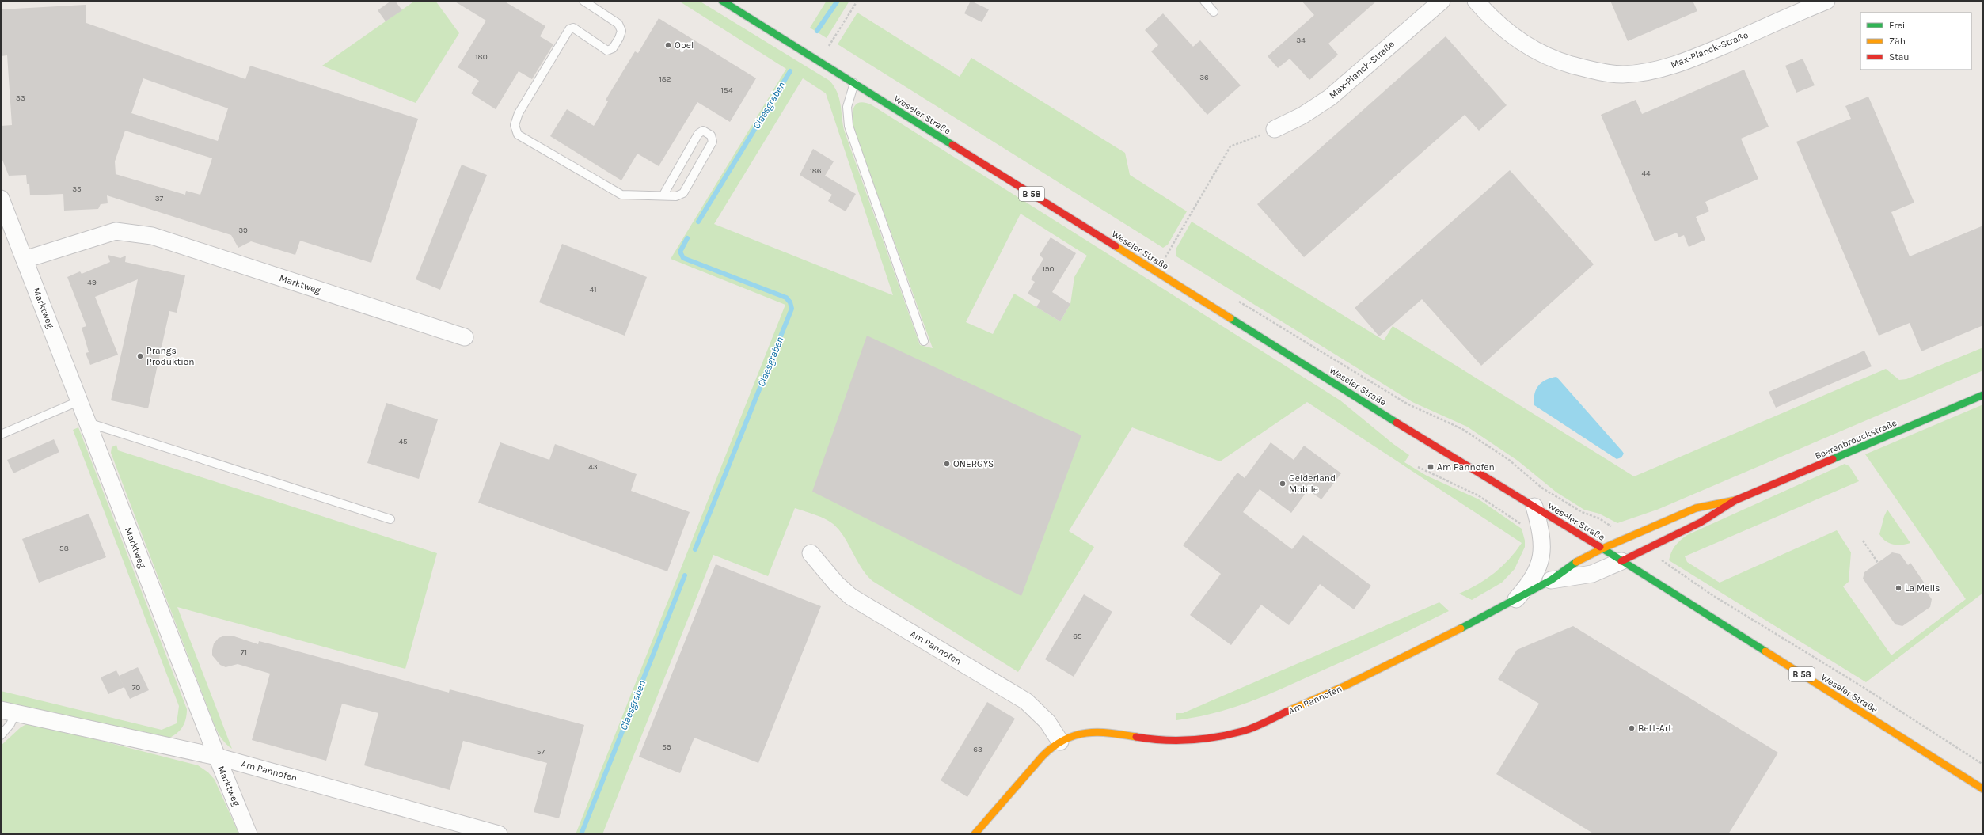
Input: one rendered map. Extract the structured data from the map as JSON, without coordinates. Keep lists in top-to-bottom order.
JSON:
{
  "streets": {
    "main road": [
      "Weseler Straße",
      "B 58",
      "Beerenbrouckstraße",
      "Am Pannofen"
    ],
    "street": ["Max-Planck-Straße", "Marktweg"]
  },
  "crossings": [
    ["Weseler Straße", "Beerenbrouckstraße"],
    ["Marktweg", "Am Pannofen"],
    ["Beerenbrouckstraße", "Am Pannofen"]
  ],
  "water": ["Claesgraben"],
  "places": {
    "other": [
      "Opel",
      "Prangs Produktion",
      "ONERGYS",
      "Gelderland Mobile",
      "La Melis",
      "Bett-Art"
    ],
    "transit": ["Am Pannofen"]
  },
  "house_numbers": [
    "34",
    "180",
    "36",
    "182",
    "184",
    "33",
    "186",
    "44",
    "35",
    "37",
    "39",
    "190",
    "49",
    "41",
    "45",
    "43",
    "58",
    "65",
    "71",
    "70",
    "59",
    "63",
    "57"
  ],
  "legend": ["Frei", "Zäh", "Stau"]
}
